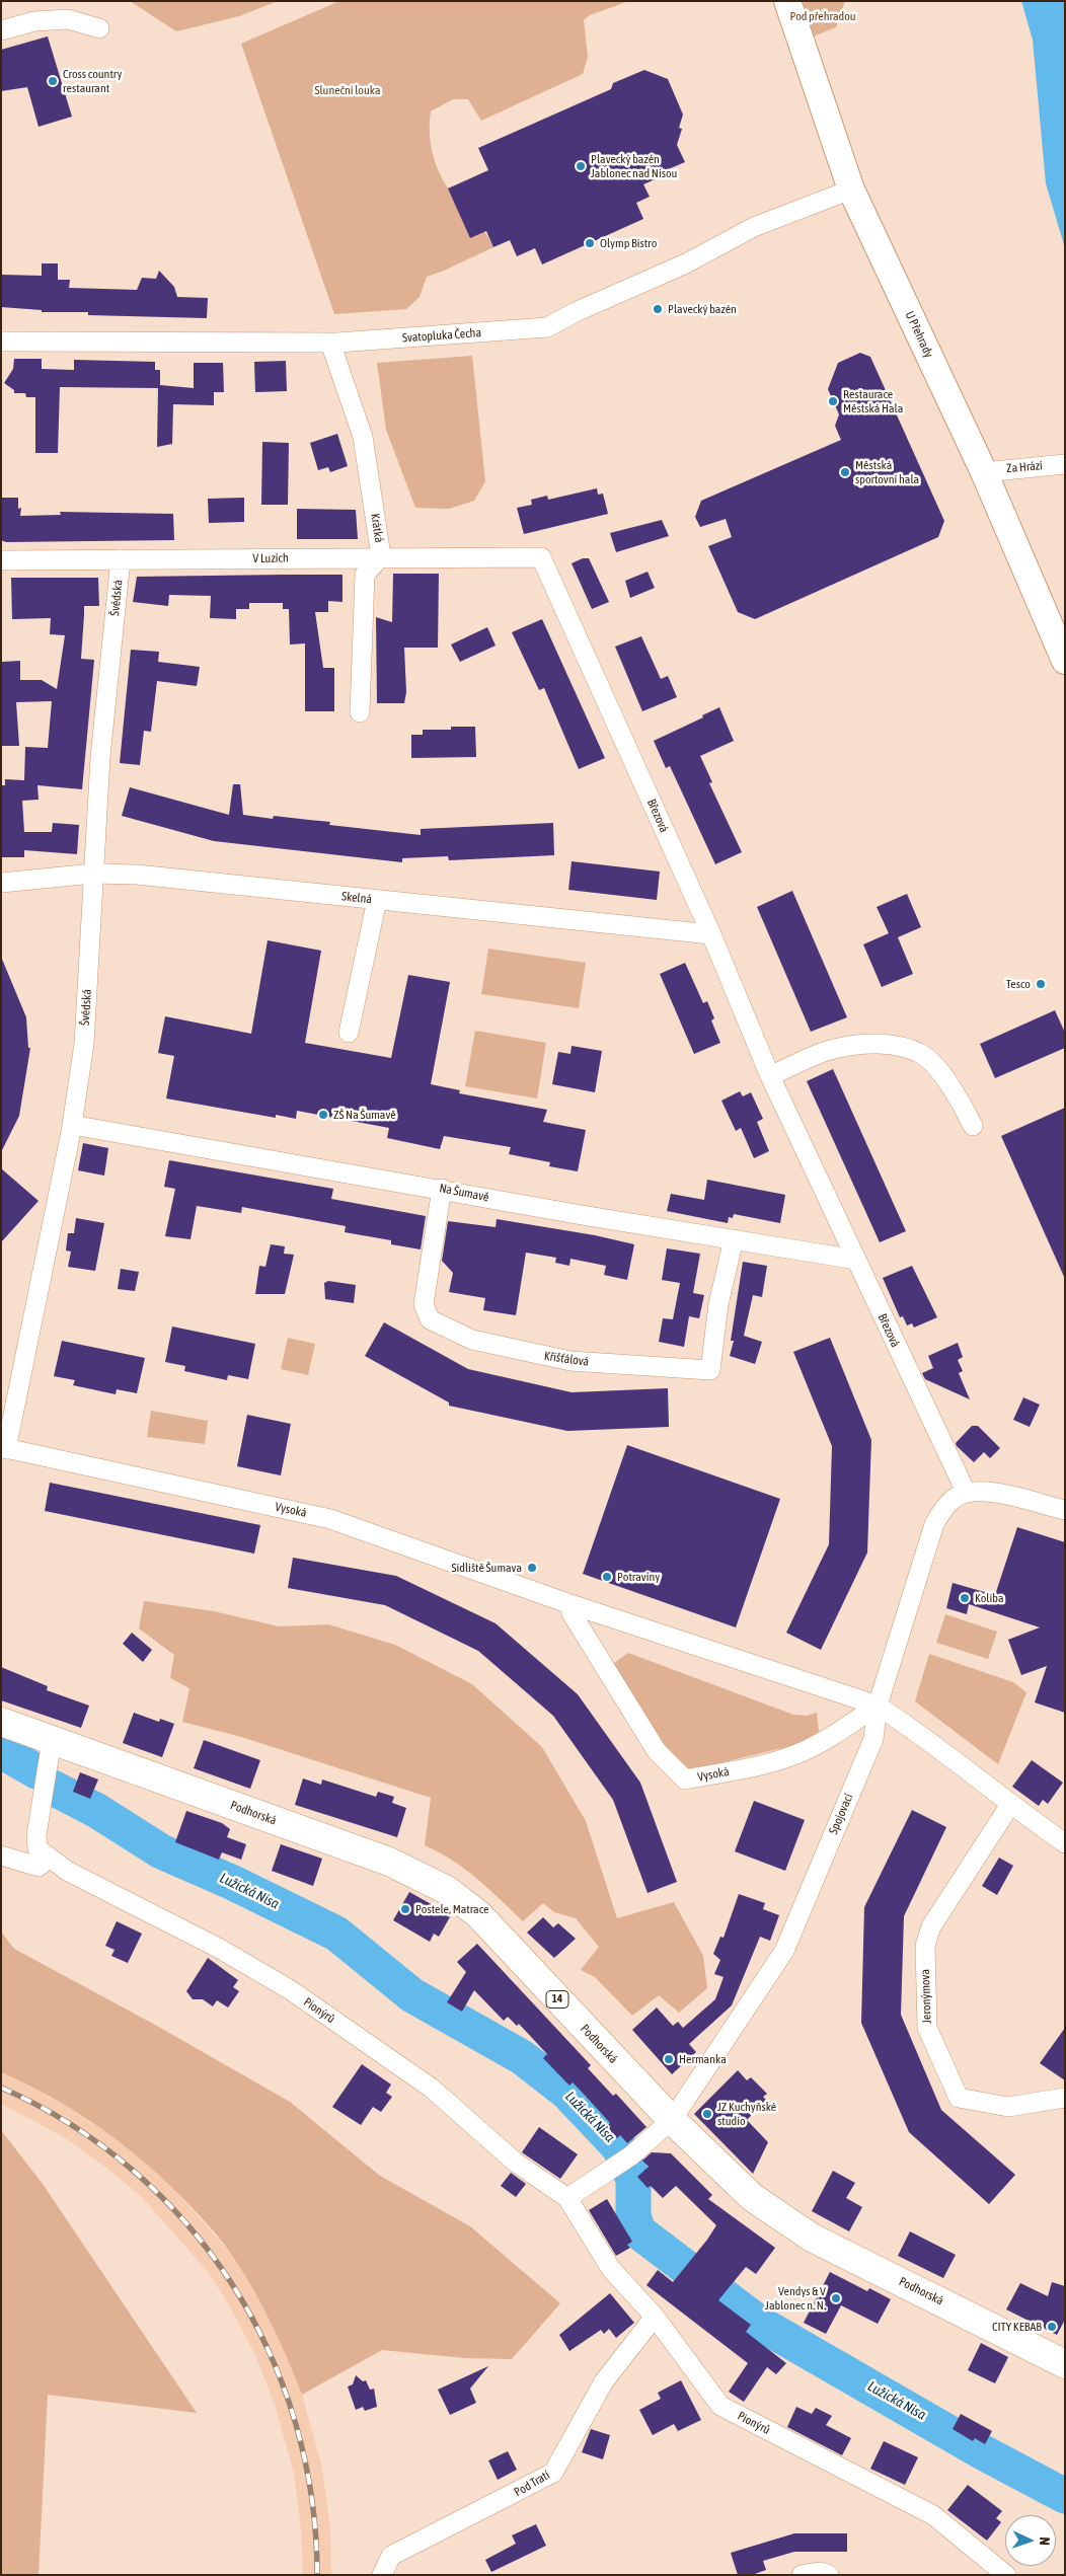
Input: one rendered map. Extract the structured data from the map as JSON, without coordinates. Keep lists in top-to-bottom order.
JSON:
{
  "streets": {
    "main road": ["Podhorská", "14"],
    "street": [
      "U Přehrady",
      "Svatopluka Čecha",
      "Za Hrází",
      "Krátká",
      "V Luzích",
      "Švédská",
      "Březová",
      "Skelná",
      "Na Šumavě",
      "Křišťálová",
      "Vysoká",
      "Spojovací",
      "Jeronýmova",
      "Pionýrů",
      "Pod Tratí"
    ]
  },
  "crossings": [
    ["U Přehrady", "Svatopluka Čecha"],
    ["U Přehrady", "Za Hrází"],
    ["Svatopluka Čecha", "Krátká"],
    ["Krátká", "V Luzích"],
    ["V Luzích", "Švédská"],
    ["V Luzích", "Březová"],
    ["Švédská", "Skelná"],
    ["Švédská", "Na Šumavě"],
    ["Švédská", "Vysoká"],
    ["Březová", "Skelná"],
    ["Březová", "Na Šumavě"],
    ["Březová", "Spojovací"],
    ["Na Šumavě", "Křišťálová"],
    ["Vysoká", "Spojovací"],
    ["Vysoká", "Jeronýmova"],
    ["Podhorská", "Spojovací"],
    ["Podhorská", "Pionýrů"],
    ["Pionýrů", "Pod Tratí"]
  ],
  "water": ["Lužická Nisa"],
  "parks": ["Pod přehradou", "Sluneční louka"],
  "places": [
    "Cross country restaurant",
    "Plavecký bazén Jablonec nad Nisou",
    "Olymp Bistro",
    "Plavecký bazén",
    "Restaurace Městská Hala",
    "Městská sportovní hala",
    "Tesco",
    "ZŠ Na Šumavě",
    "Sídliště Šumava",
    "Potraviny",
    "Koliba",
    "Postele, Matrace",
    "Hermanka",
    "JZ Kuchyňské studio",
    "Vendys & V Jablonec n. N.",
    "CITY KEBAB"
  ],
  "north": "right"
}
